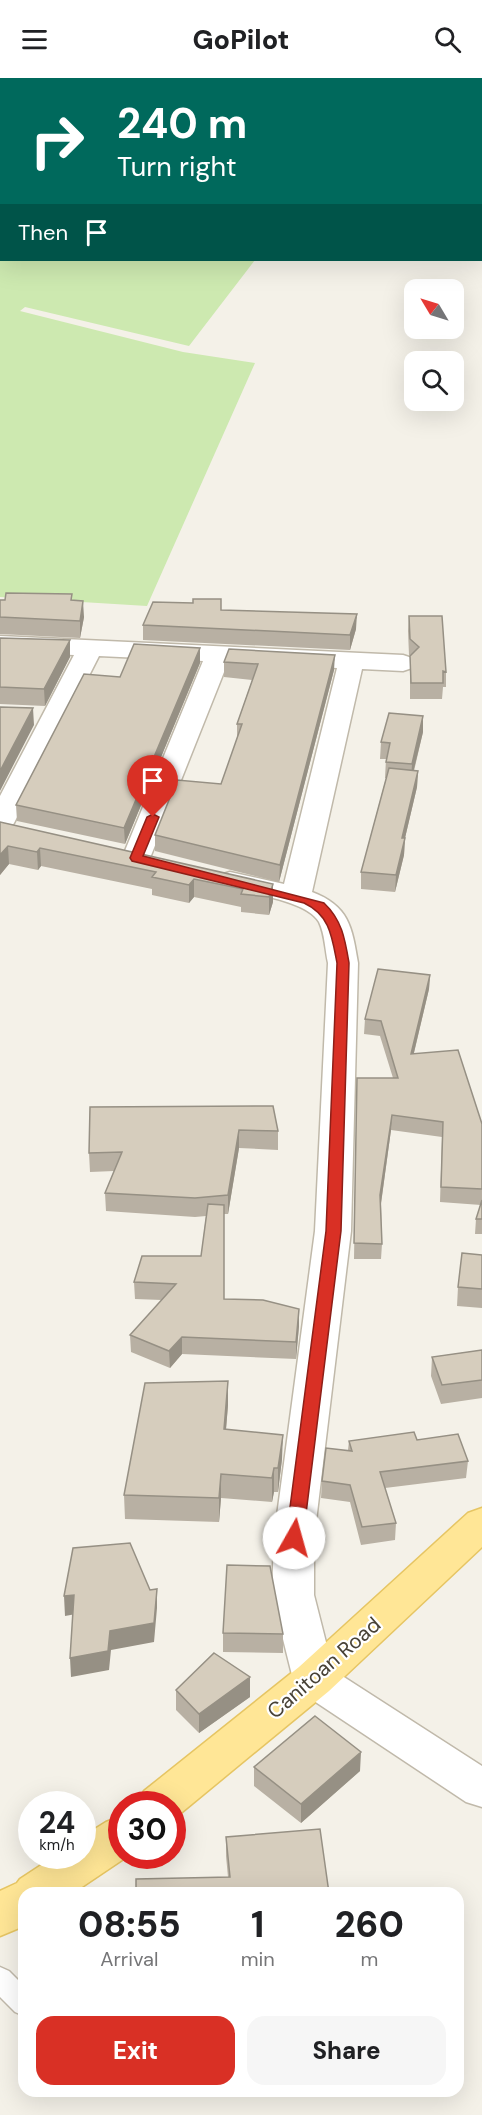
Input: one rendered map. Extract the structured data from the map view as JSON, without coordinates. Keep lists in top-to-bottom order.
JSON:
{
  "streets": {
    "main road": ["Canitoan Road"]
  },
  "north": "top left",
  "page": {
    "header": "GoPilot",
    "turn": ["240 m", "Turn right"],
    "then": "Then",
    "speed": "24 km/h",
    "limit": "30",
    "eta": [
      "08:55",
      "Arrival",
      "1",
      "min",
      "260",
      "m"
    ],
    "buttons": ["Exit", "Share"]
  }
}
